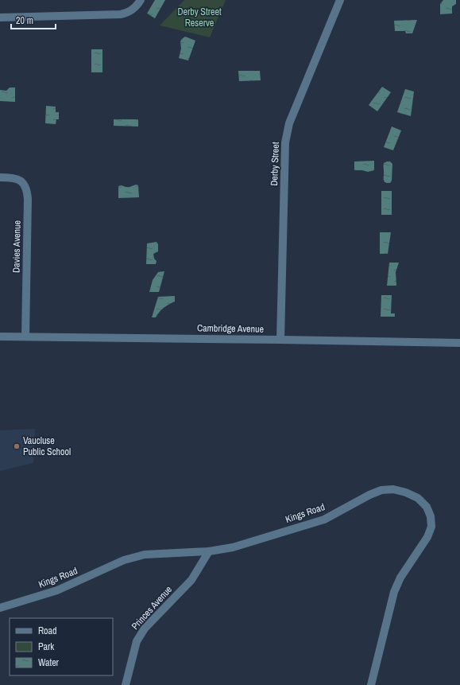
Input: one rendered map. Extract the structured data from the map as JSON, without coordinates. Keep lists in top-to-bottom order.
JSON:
{
  "streets": {
    "street": [
      "Derby Street",
      "Davies Avenue",
      "Cambridge Avenue",
      "Kings Road",
      "Princes Avenue"
    ]
  },
  "crossings": [
    ["Derby Street", "Cambridge Avenue"],
    ["Davies Avenue", "Cambridge Avenue"],
    ["Kings Road", "Princes Avenue"]
  ],
  "parks": ["Derby Street Reserve"],
  "places": ["Vaucluse Public School"],
  "legend": ["Road", "Park", "Water"],
  "scale_bar": "20 m"
}
